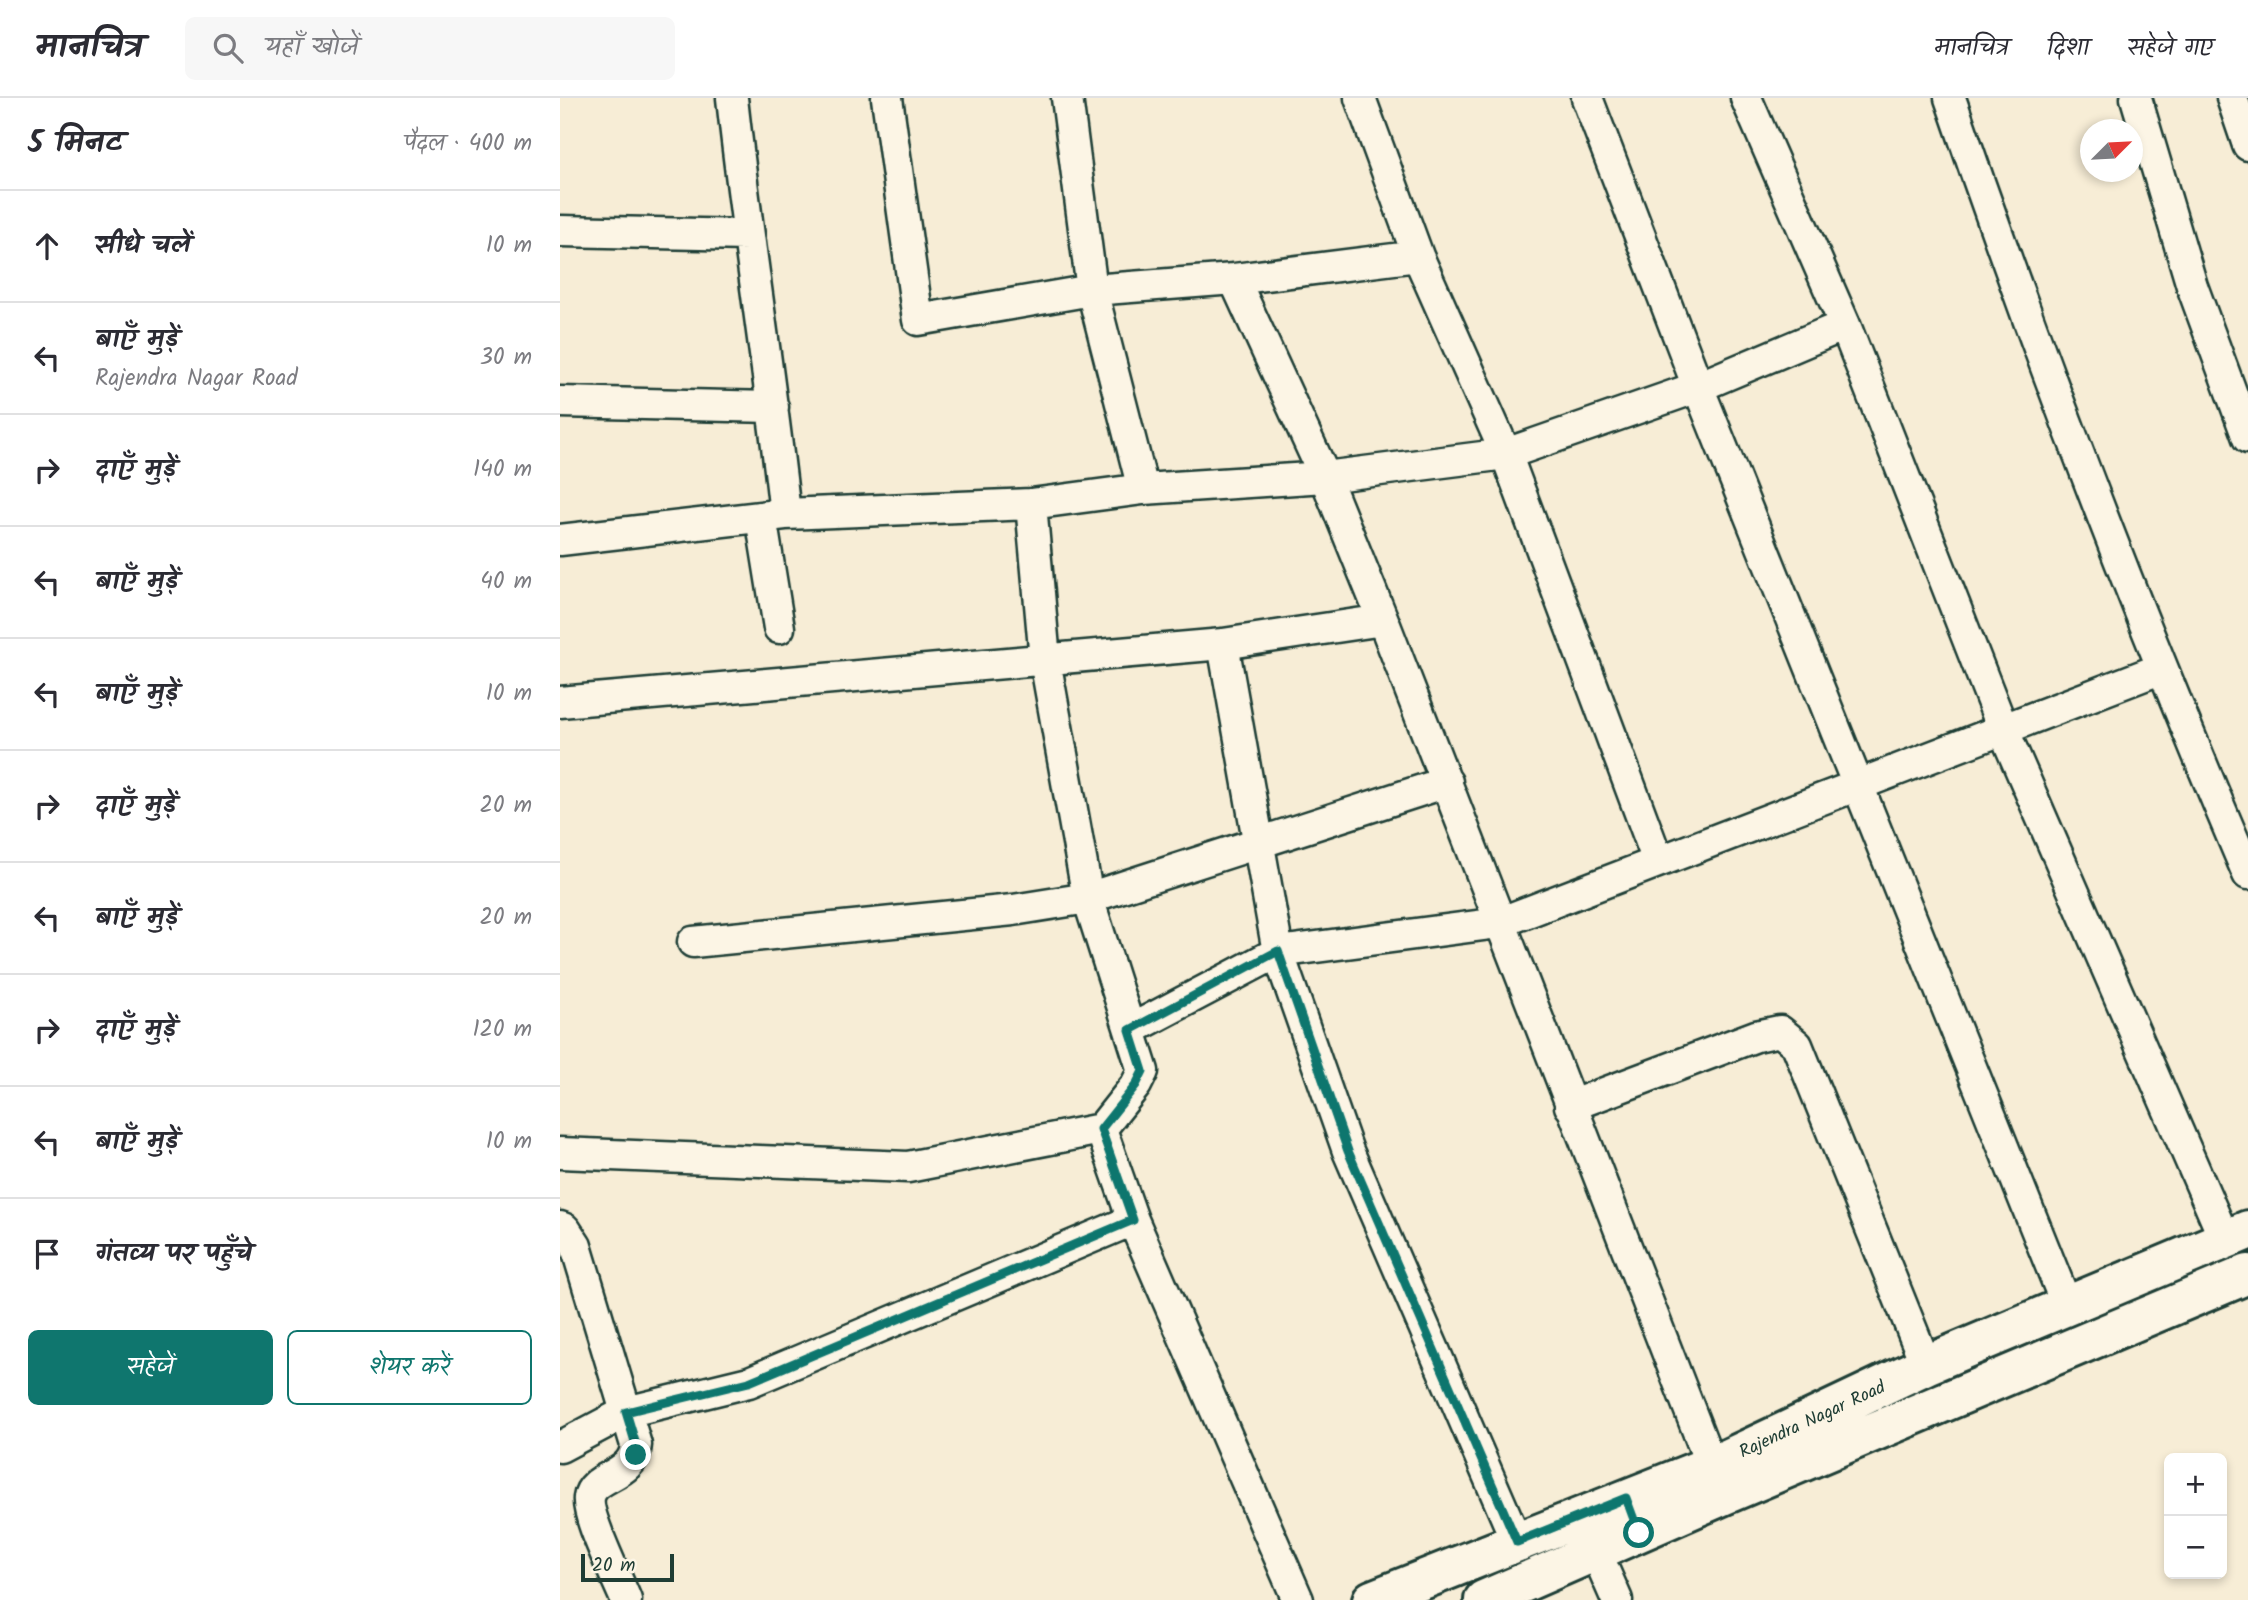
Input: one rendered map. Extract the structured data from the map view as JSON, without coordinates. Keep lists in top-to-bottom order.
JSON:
{
  "streets": {
    "main road": ["Rajendra Nagar Road"]
  },
  "scale_bar": "20 m",
  "north": "top right",
  "page": {
    "header": "मानचित्र",
    "search": "यहाँ खोजें",
    "nav": ["मानचित्र", "दिशा", "सहेजे गए"],
    "heading": ["5 मिनट", "पैदल · 400 m"],
    "list": [
      ["सीधे चलें", "10 m"],
      ["बाएँ मुड़ें", "Rajendra Nagar Road", "30 m"],
      ["दाएँ मुड़ें", "140 m"],
      ["बाएँ मुड़ें", "40 m"],
      ["बाएँ मुड़ें", "10 m"],
      ["दाएँ मुड़ें", "20 m"],
      ["बाएँ मुड़ें", "20 m"],
      ["दाएँ मुड़ें", "120 m"],
      ["बाएँ मुड़ें", "10 m"],
      "गंतव्य पर पहुँचे"
    ],
    "buttons": ["सहेजें", "शेयर करें"],
    "map_buttons": ["+", "−"],
    "scale": "20 m"
  }
}
